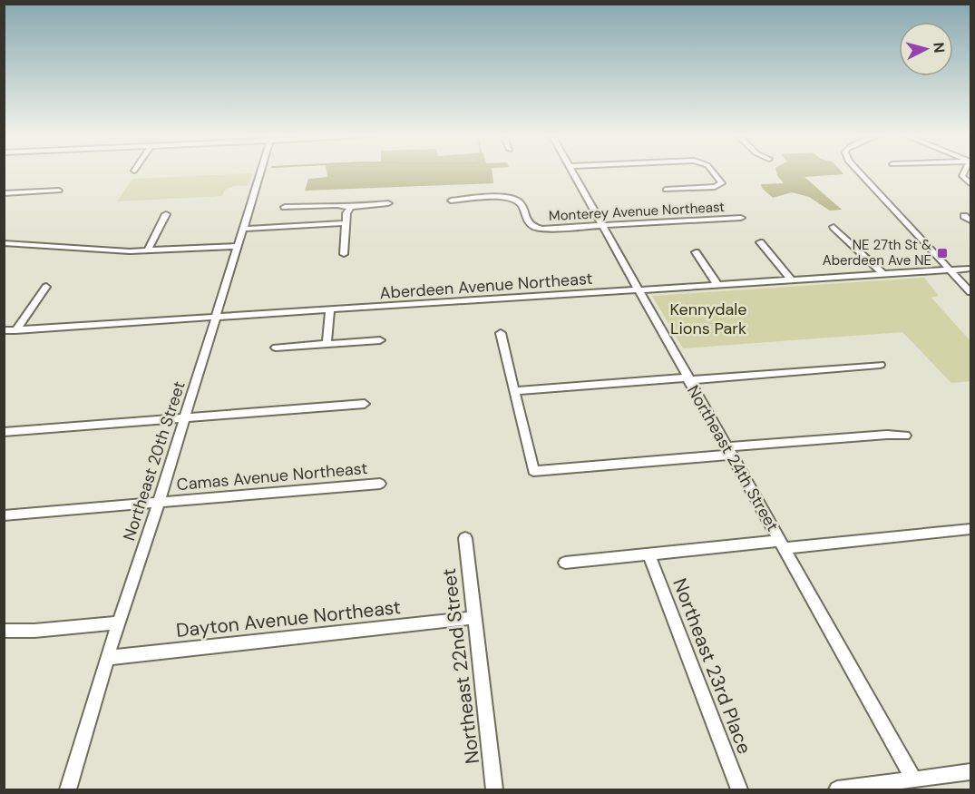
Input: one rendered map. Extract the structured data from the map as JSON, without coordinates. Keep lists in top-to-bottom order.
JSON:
{
  "streets": {
    "street": [
      "Monterey Avenue Northeast",
      "Aberdeen Avenue Northeast",
      "Northeast 24th Street",
      "Northeast 20th Street",
      "Camas Avenue Northeast",
      "Dayton Avenue Northeast",
      "Northeast 22nd Street",
      "Northeast 23rd Place"
    ]
  },
  "crossings": [
    ["Monterey Avenue Northeast", "Northeast 24th Street"],
    ["Aberdeen Avenue Northeast", "Northeast 24th Street"],
    ["Aberdeen Avenue Northeast", "Northeast 20th Street"],
    ["Northeast 20th Street", "Camas Avenue Northeast"],
    ["Northeast 20th Street", "Dayton Avenue Northeast"],
    ["Dayton Avenue Northeast", "Northeast 22nd Street"]
  ],
  "parks": ["Kennydale Lions Park"],
  "places": {
    "transit": ["NE 27th St & Aberdeen Ave NE"]
  },
  "north": "right"
}
